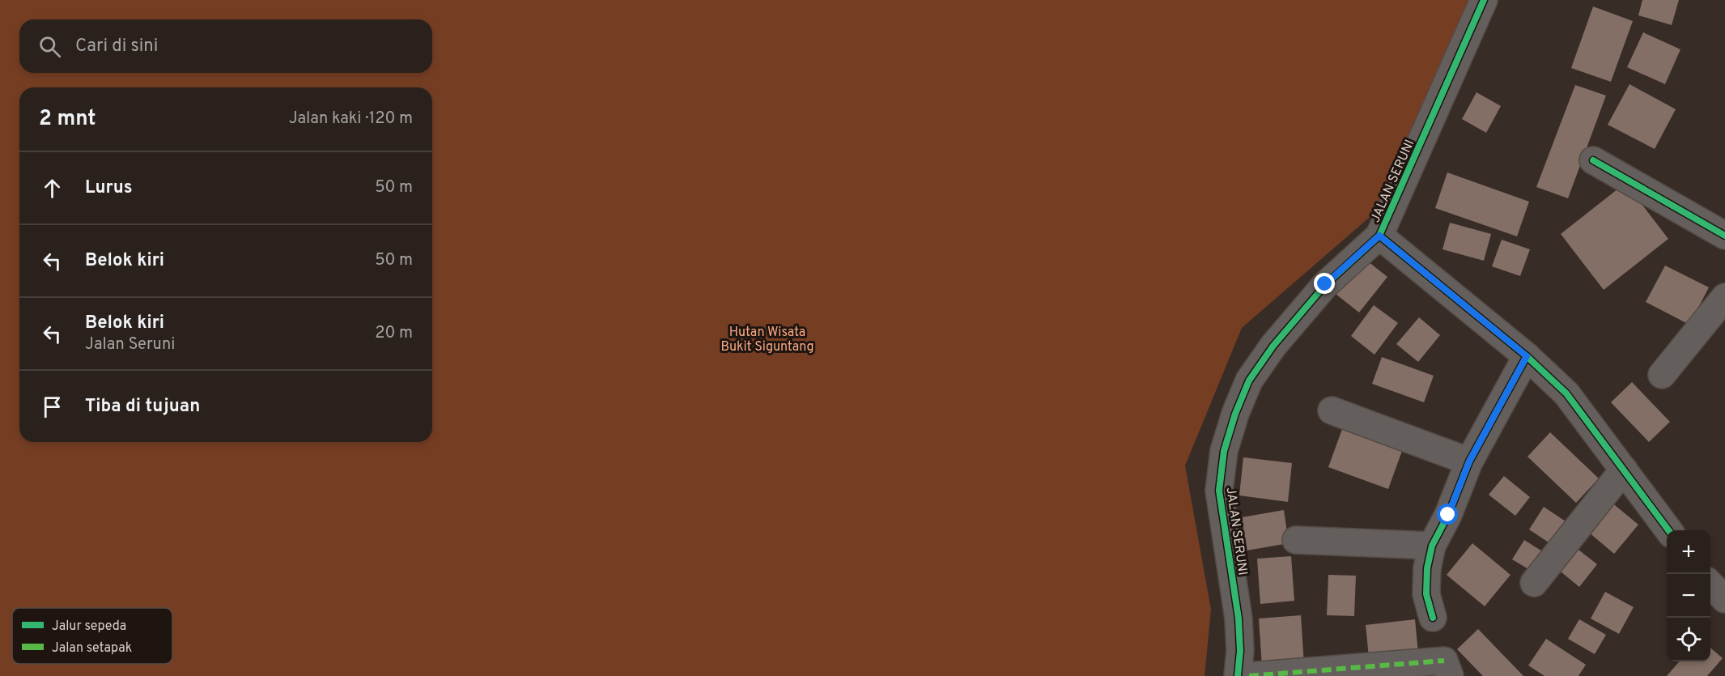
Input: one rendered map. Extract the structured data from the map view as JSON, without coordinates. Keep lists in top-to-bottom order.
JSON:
{
  "streets": {
    "street": ["JALAN SERUNI"]
  },
  "parks": ["Hutan Wisata Bukit Siguntang"],
  "legend": ["Jalur sepeda", "Jalan setapak"],
  "page": {
    "search": "Cari di sini",
    "heading": ["2 mnt", "Jalan kaki · 120 m"],
    "list": [
      ["Lurus", "50 m"],
      ["Belok kiri", "50 m"],
      ["Belok kiri", "Jalan Seruni", "20 m"],
      "Tiba di tujuan"
    ],
    "map_buttons": ["+", "−"]
  }
}
